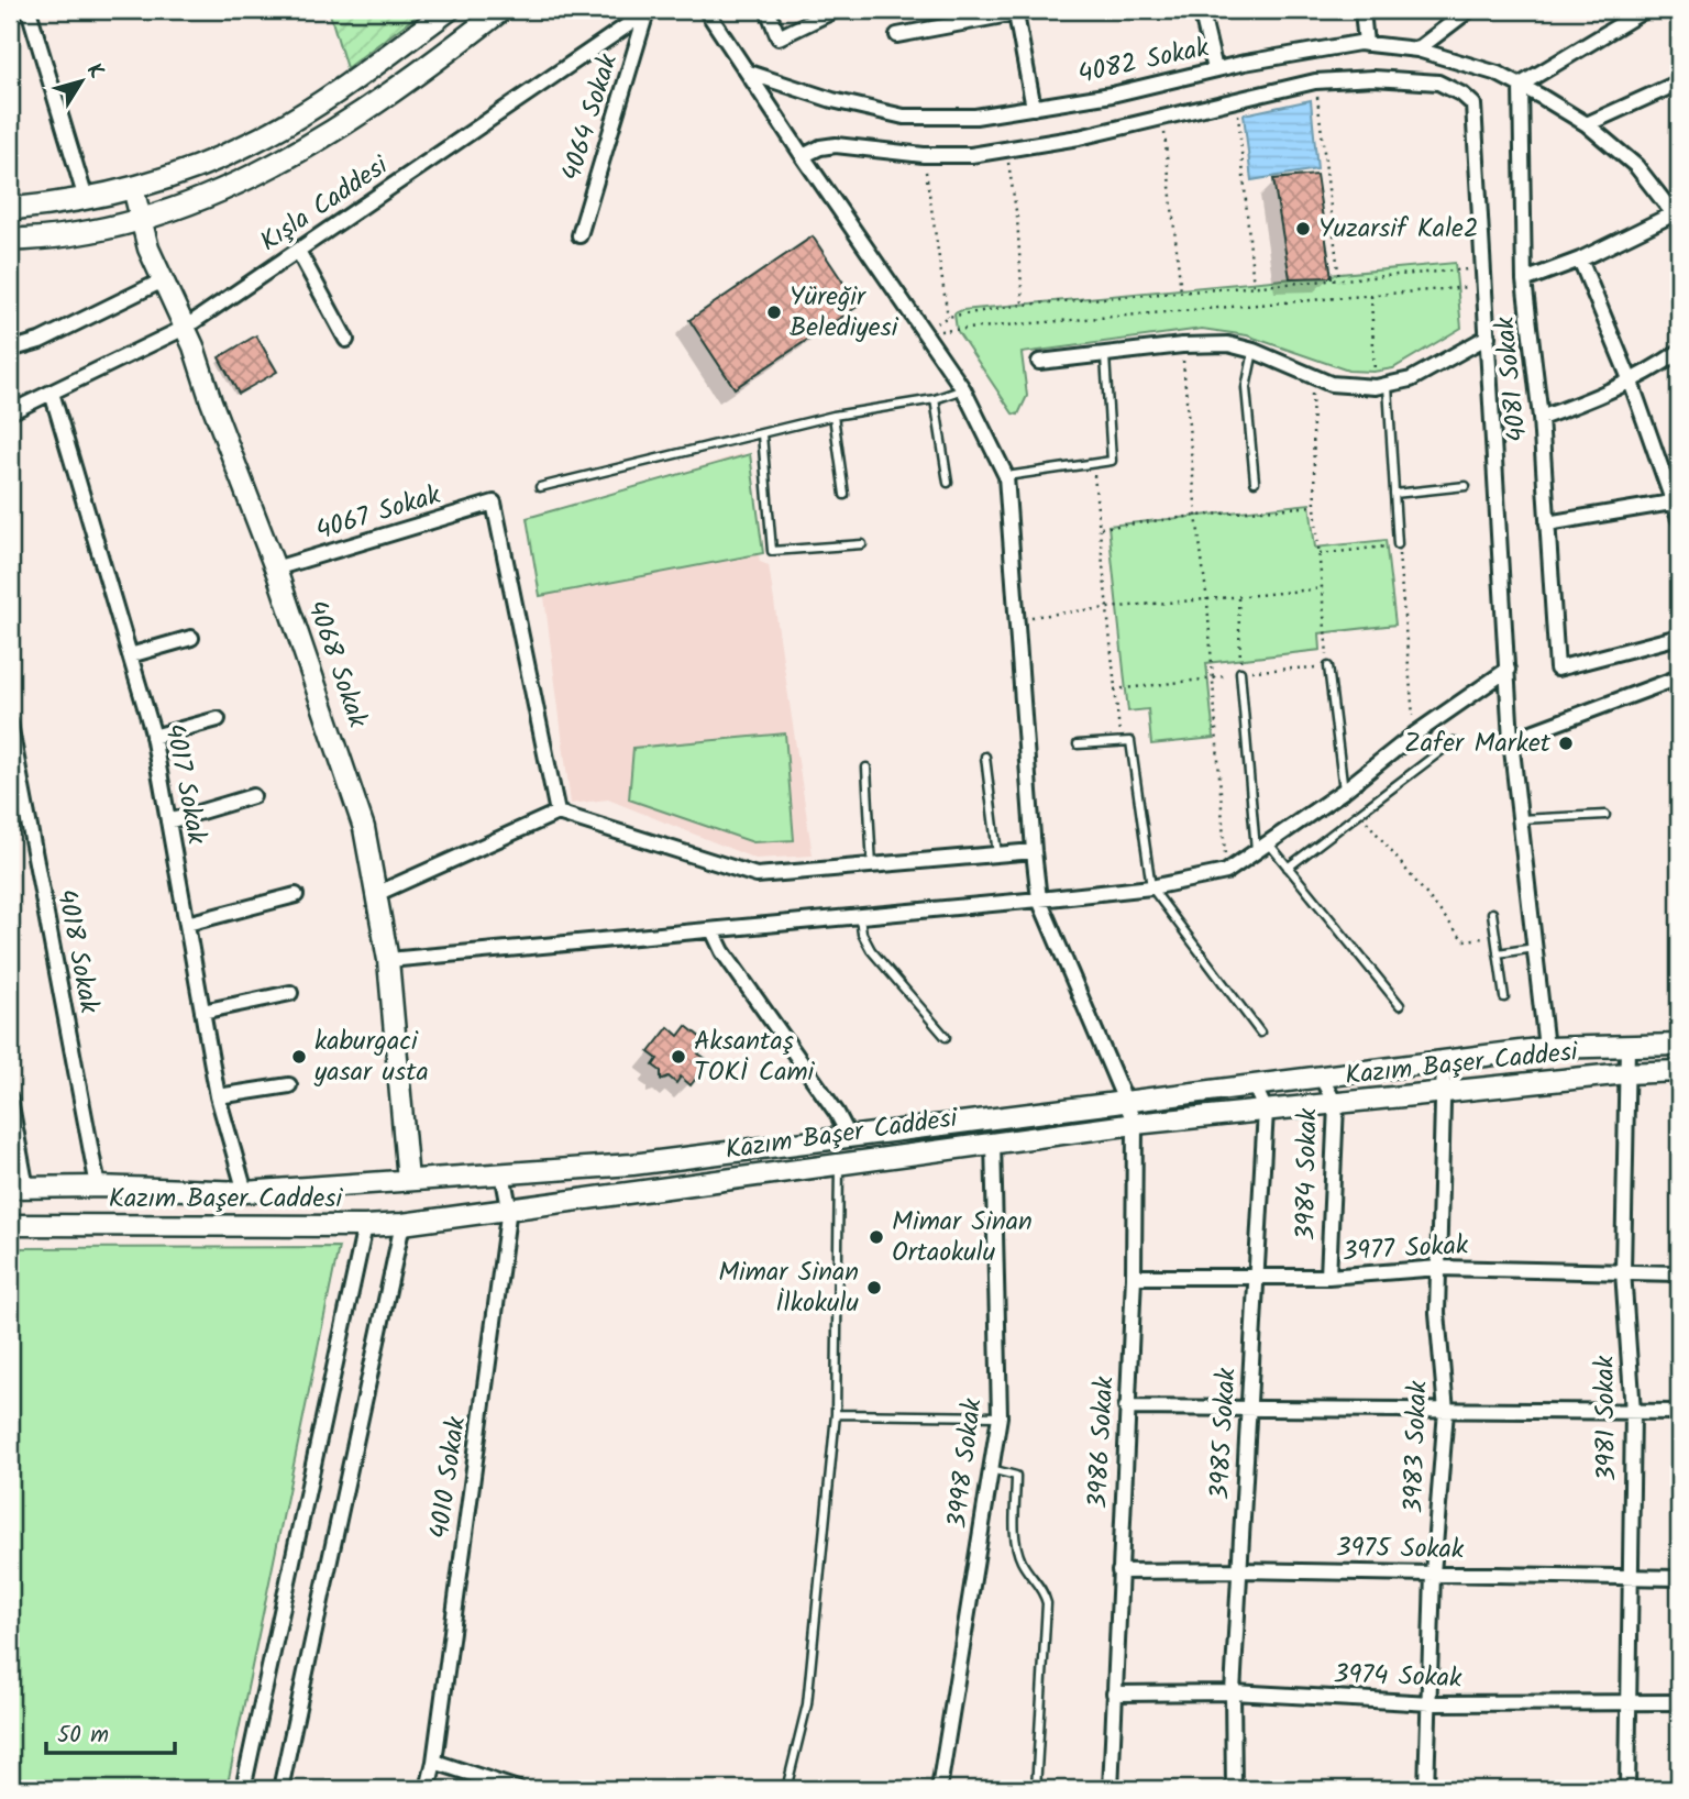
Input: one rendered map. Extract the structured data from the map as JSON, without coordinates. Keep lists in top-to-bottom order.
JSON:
{
  "streets": {
    "main road": ["4068 Sokak", "Kazım Başer Caddesi"],
    "street": [
      "4082 Sokak",
      "4064 Sokak",
      "Kışla Caddesi",
      "4081 Sokak",
      "4067 Sokak",
      "4017 Sokak",
      "4018 Sokak",
      "3984 Sokak",
      "3977 Sokak",
      "3981 Sokak",
      "3985 Sokak",
      "3986 Sokak",
      "3983 Sokak",
      "3998 Sokak",
      "4010 Sokak",
      "3975 Sokak",
      "3974 Sokak"
    ]
  },
  "crossings": [
    ["4082 Sokak", "4081 Sokak"],
    ["4064 Sokak", "Kışla Caddesi"],
    ["Kışla Caddesi", "4068 Sokak"],
    ["Kışla Caddesi", "4017 Sokak"],
    ["4067 Sokak", "4068 Sokak"],
    ["4068 Sokak", "Kazım Başer Caddesi"],
    ["4017 Sokak", "Kazım Başer Caddesi"],
    ["4018 Sokak", "Kazım Başer Caddesi"],
    ["Kazım Başer Caddesi", "3984 Sokak"],
    ["Kazım Başer Caddesi", "3981 Sokak"],
    ["Kazım Başer Caddesi", "3985 Sokak"],
    ["Kazım Başer Caddesi", "3986 Sokak"],
    ["Kazım Başer Caddesi", "3983 Sokak"],
    ["Kazım Başer Caddesi", "3998 Sokak"],
    ["Kazım Başer Caddesi", "4010 Sokak"],
    ["3984 Sokak", "3977 Sokak"],
    ["3977 Sokak", "3981 Sokak"],
    ["3977 Sokak", "3985 Sokak"],
    ["3977 Sokak", "3986 Sokak"],
    ["3977 Sokak", "3983 Sokak"],
    ["3981 Sokak", "3975 Sokak"],
    ["3981 Sokak", "3974 Sokak"],
    ["3985 Sokak", "3975 Sokak"],
    ["3985 Sokak", "3974 Sokak"],
    ["3986 Sokak", "3975 Sokak"],
    ["3986 Sokak", "3974 Sokak"],
    ["3983 Sokak", "3975 Sokak"],
    ["3983 Sokak", "3974 Sokak"]
  ],
  "places": [
    "Yuzarsif Kale2",
    "Yüreğir Belediyesi",
    "Zafer Market",
    "kaburgaci yasar usta",
    "Aksantaş TOKİ Cami",
    "Mimar Sinan Ortaokulu",
    "Mimar Sinan İlkokulu"
  ],
  "scale_bar": "50 m",
  "north": "top right"
}
